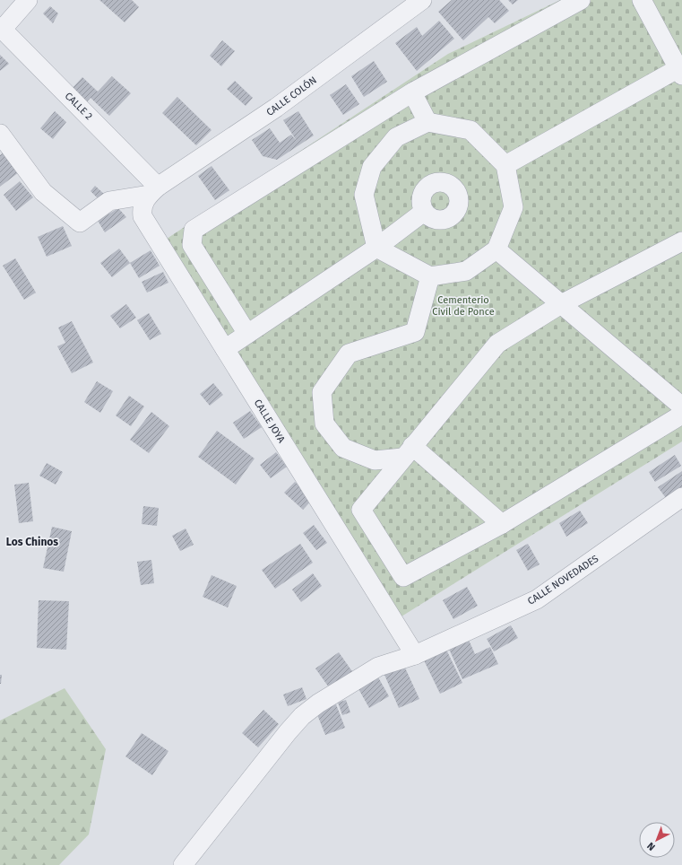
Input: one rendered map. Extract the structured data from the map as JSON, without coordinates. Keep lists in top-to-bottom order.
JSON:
{
  "streets": {
    "street": [
      "CALLE COLÓN",
      "CALLE 2",
      "CALLE JOYA",
      "CALLE NOVEDADES"
    ]
  },
  "crossings": [
    ["CALLE COLÓN", "CALLE 2"],
    ["CALLE COLÓN", "CALLE JOYA"],
    ["CALLE 2", "CALLE JOYA"],
    ["CALLE JOYA", "CALLE NOVEDADES"]
  ],
  "districts": ["Los Chinos"],
  "parks": ["Cementerio Civil de Ponce"],
  "north": "bottom left"
}
